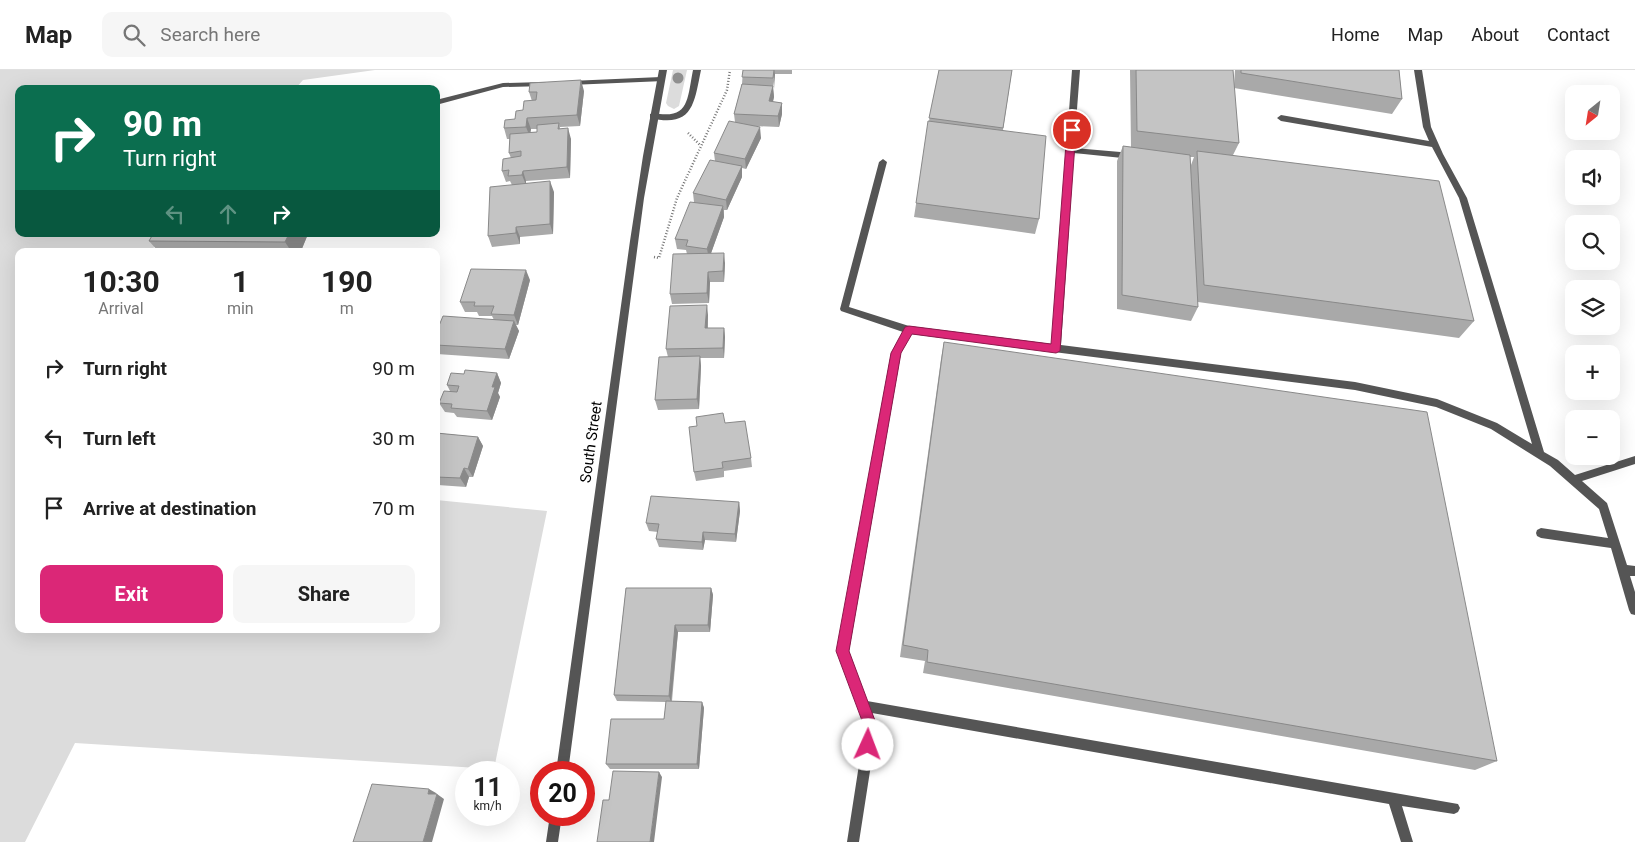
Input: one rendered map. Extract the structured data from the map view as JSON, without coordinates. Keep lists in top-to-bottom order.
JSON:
{
  "streets": {
    "street": ["South Street"]
  },
  "north": "bottom left",
  "page": {
    "header": "Map",
    "search": "Search here",
    "nav": [
      "Home",
      "Map",
      "About",
      "Contact"
    ],
    "map_buttons": ["+", "−"],
    "turn": ["90 m", "Turn right"],
    "eta": [
      "10:30",
      "Arrival",
      "1",
      "min",
      "190",
      "m"
    ],
    "list": [
      {
        "name": "Turn right",
        "value": "90 m"
      },
      {
        "name": "Turn left",
        "value": "30 m"
      },
      {
        "name": "Arrive at destination",
        "value": "70 m"
      }
    ],
    "buttons": ["Exit", "Share"],
    "speed": "11 km/h",
    "limit": "20"
  }
}
